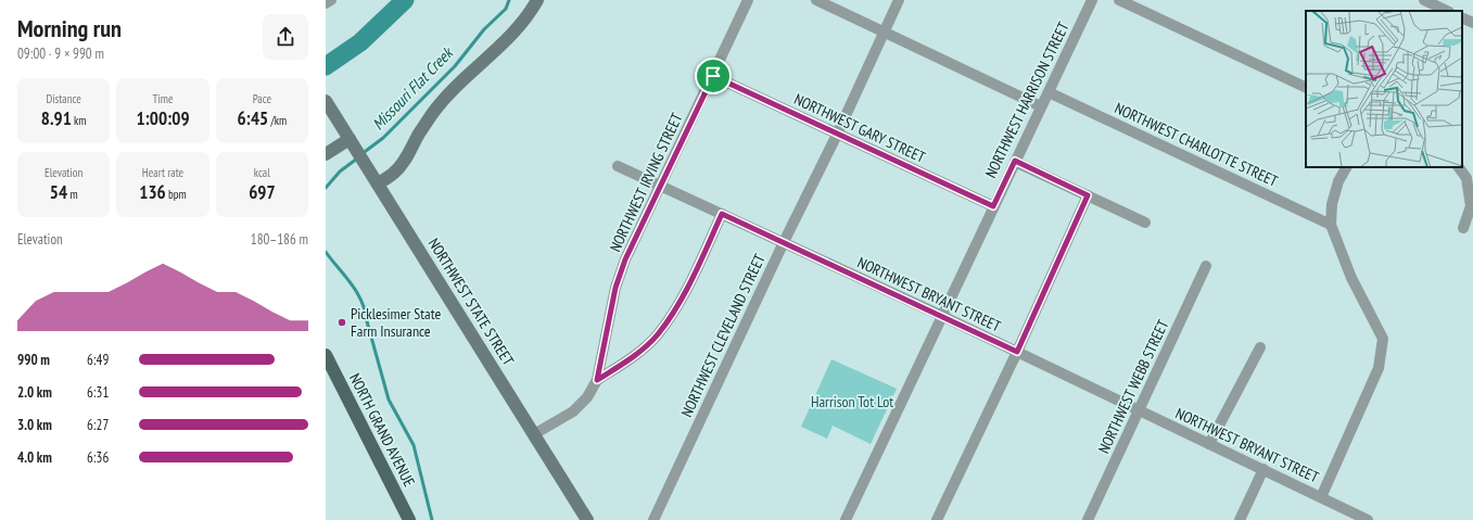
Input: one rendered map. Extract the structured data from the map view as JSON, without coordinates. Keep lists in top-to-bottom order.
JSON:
{
  "streets": {
    "main road": ["NORTH GRAND AVENUE"],
    "street": [
      "NORTHWEST HARRISON STREET",
      "NORTHWEST GARY STREET",
      "NORTHWEST CHARLOTTE STREET",
      "NORTHWEST IRVING STREET",
      "NORTHWEST BRYANT STREET",
      "NORTHWEST STATE STREET",
      "NORTHWEST CLEVELAND STREET",
      "NORTHWEST WEBB STREET"
    ]
  },
  "crossings": [
    ["NORTHWEST HARRISON STREET", "NORTHWEST GARY STREET"],
    ["NORTHWEST HARRISON STREET", "NORTHWEST CHARLOTTE STREET"],
    ["NORTHWEST HARRISON STREET", "NORTHWEST BRYANT STREET"],
    ["NORTHWEST GARY STREET", "NORTHWEST IRVING STREET"],
    ["NORTHWEST GARY STREET", "NORTHWEST CLEVELAND STREET"],
    ["NORTHWEST IRVING STREET", "NORTHWEST BRYANT STREET"],
    ["NORTHWEST IRVING STREET", "NORTHWEST STATE STREET"],
    ["NORTHWEST BRYANT STREET", "NORTHWEST CLEVELAND STREET"],
    ["NORTHWEST BRYANT STREET", "NORTHWEST WEBB STREET"]
  ],
  "water": ["Missouri Flat Creek"],
  "parks": ["Harrison Tot Lot"],
  "places": ["Picklesimer State Farm Insurance"],
  "page": {
    "heading": ["Morning run", "09:00 · 9 × 990 m"],
    "stats": [
      ["Distance", "8.91 km"],
      ["Time", "1:00:09"],
      ["Pace", "6:45 /km"],
      ["Elevation", "54 m"],
      ["Heart rate", "136 bpm"],
      ["kcal", "697"]
    ],
    "chart": ["Elevation", "180–186 m"],
    "list": [
      {
        "name": "990 m",
        "note": "6:49"
      },
      {
        "name": "2.0 km",
        "note": "6:31"
      },
      {
        "name": "3.0 km",
        "note": "6:27"
      },
      {
        "name": "4.0 km",
        "note": "6:36"
      }
    ]
  }
}
